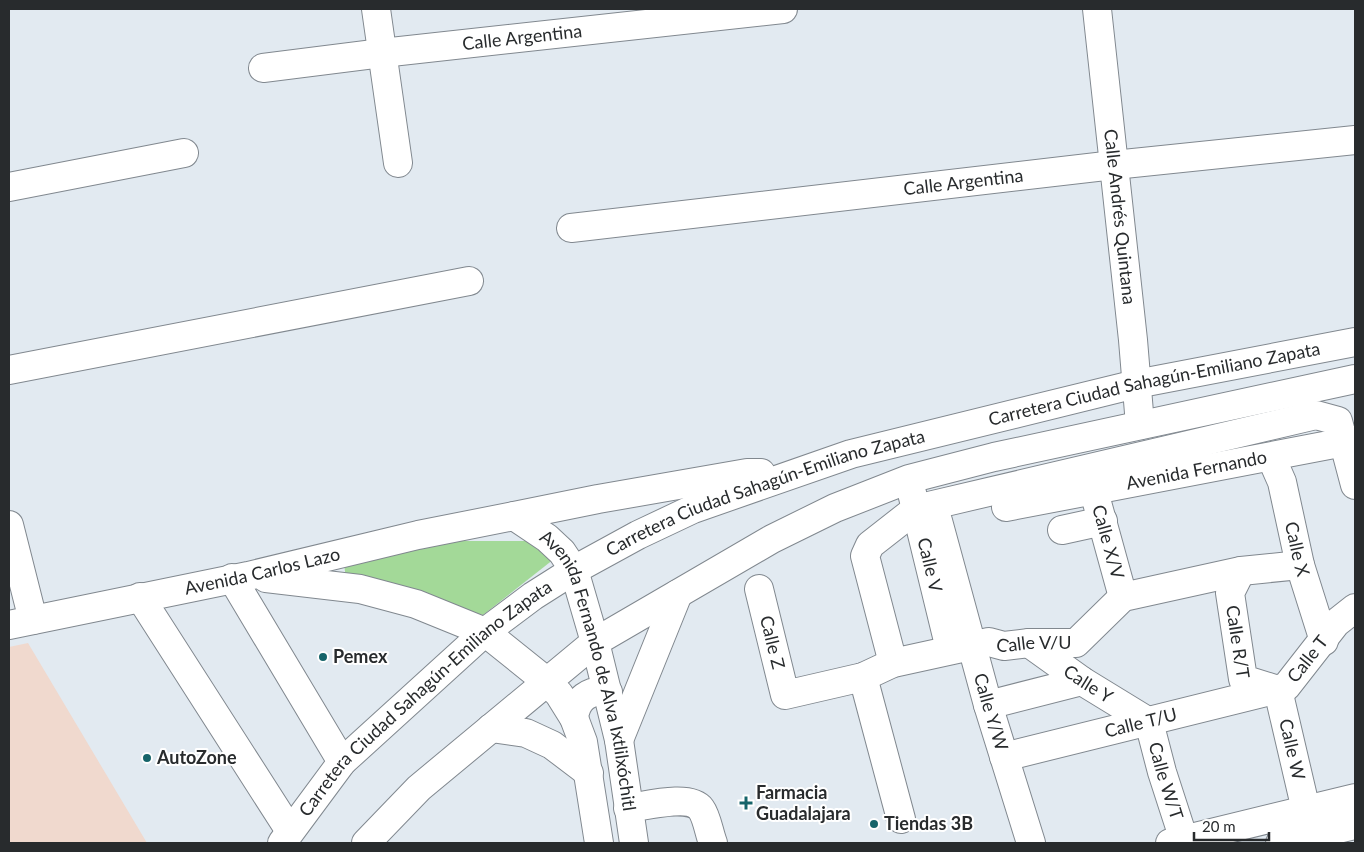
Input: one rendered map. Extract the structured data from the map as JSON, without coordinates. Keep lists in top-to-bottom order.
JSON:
{
  "streets": {
    "street": [
      "Calle Argentina",
      "Calle Andrés Quintana",
      "Carretera Ciudad Sahagún-Emiliano Zapata",
      "Avenida Fernando",
      "Calle X/V",
      "Calle X",
      "Calle V",
      "Avenida Carlos Lazo",
      "Calle R/T",
      "Calle V/U",
      "Calle Z",
      "Calle T",
      "Avenida Fernando de Alva Ixtlilxóchitl",
      "Calle Y",
      "Calle Y/W",
      "Calle T/U",
      "Calle W",
      "Calle W/T"
    ]
  },
  "crossings": [
    ["Calle Argentina", "Calle Andrés Quintana"],
    ["Calle Andrés Quintana", "Carretera Ciudad Sahagún-Emiliano Zapata"],
    ["Carretera Ciudad Sahagún-Emiliano Zapata", "Calle V"],
    ["Carretera Ciudad Sahagún-Emiliano Zapata", "Avenida Carlos Lazo"],
    ["Carretera Ciudad Sahagún-Emiliano Zapata", "Avenida Fernando de Alva Ixtlilxóchitl"],
    ["Avenida Fernando", "Calle X/V"],
    ["Avenida Fernando", "Calle X"],
    ["Avenida Fernando", "Calle V"],
    ["Calle X/V", "Calle V/U"],
    ["Calle X", "Calle R/T"],
    ["Calle X", "Calle T"],
    ["Calle X", "Calle T/U"],
    ["Calle X", "Calle W"],
    ["Calle V", "Calle V/U"],
    ["Calle V", "Calle Y/W"],
    ["Avenida Carlos Lazo", "Avenida Fernando de Alva Ixtlilxóchitl"],
    ["Calle R/T", "Calle T"],
    ["Calle R/T", "Calle T/U"],
    ["Calle R/T", "Calle W"],
    ["Calle V/U", "Calle Z"],
    ["Calle V/U", "Calle Y"],
    ["Calle V/U", "Calle Y/W"],
    ["Calle T", "Calle T/U"],
    ["Calle T", "Calle W"],
    ["Calle Y", "Calle T/U"],
    ["Calle Y", "Calle W/T"],
    ["Calle Y/W", "Calle T/U"],
    ["Calle T/U", "Calle W"],
    ["Calle T/U", "Calle W/T"]
  ],
  "places": {
    "other": ["Pemex", "AutoZone", "Tiendas 3B"],
    "health": ["Farmacia Guadalajara"]
  },
  "scale_bar": "20 m"
}
